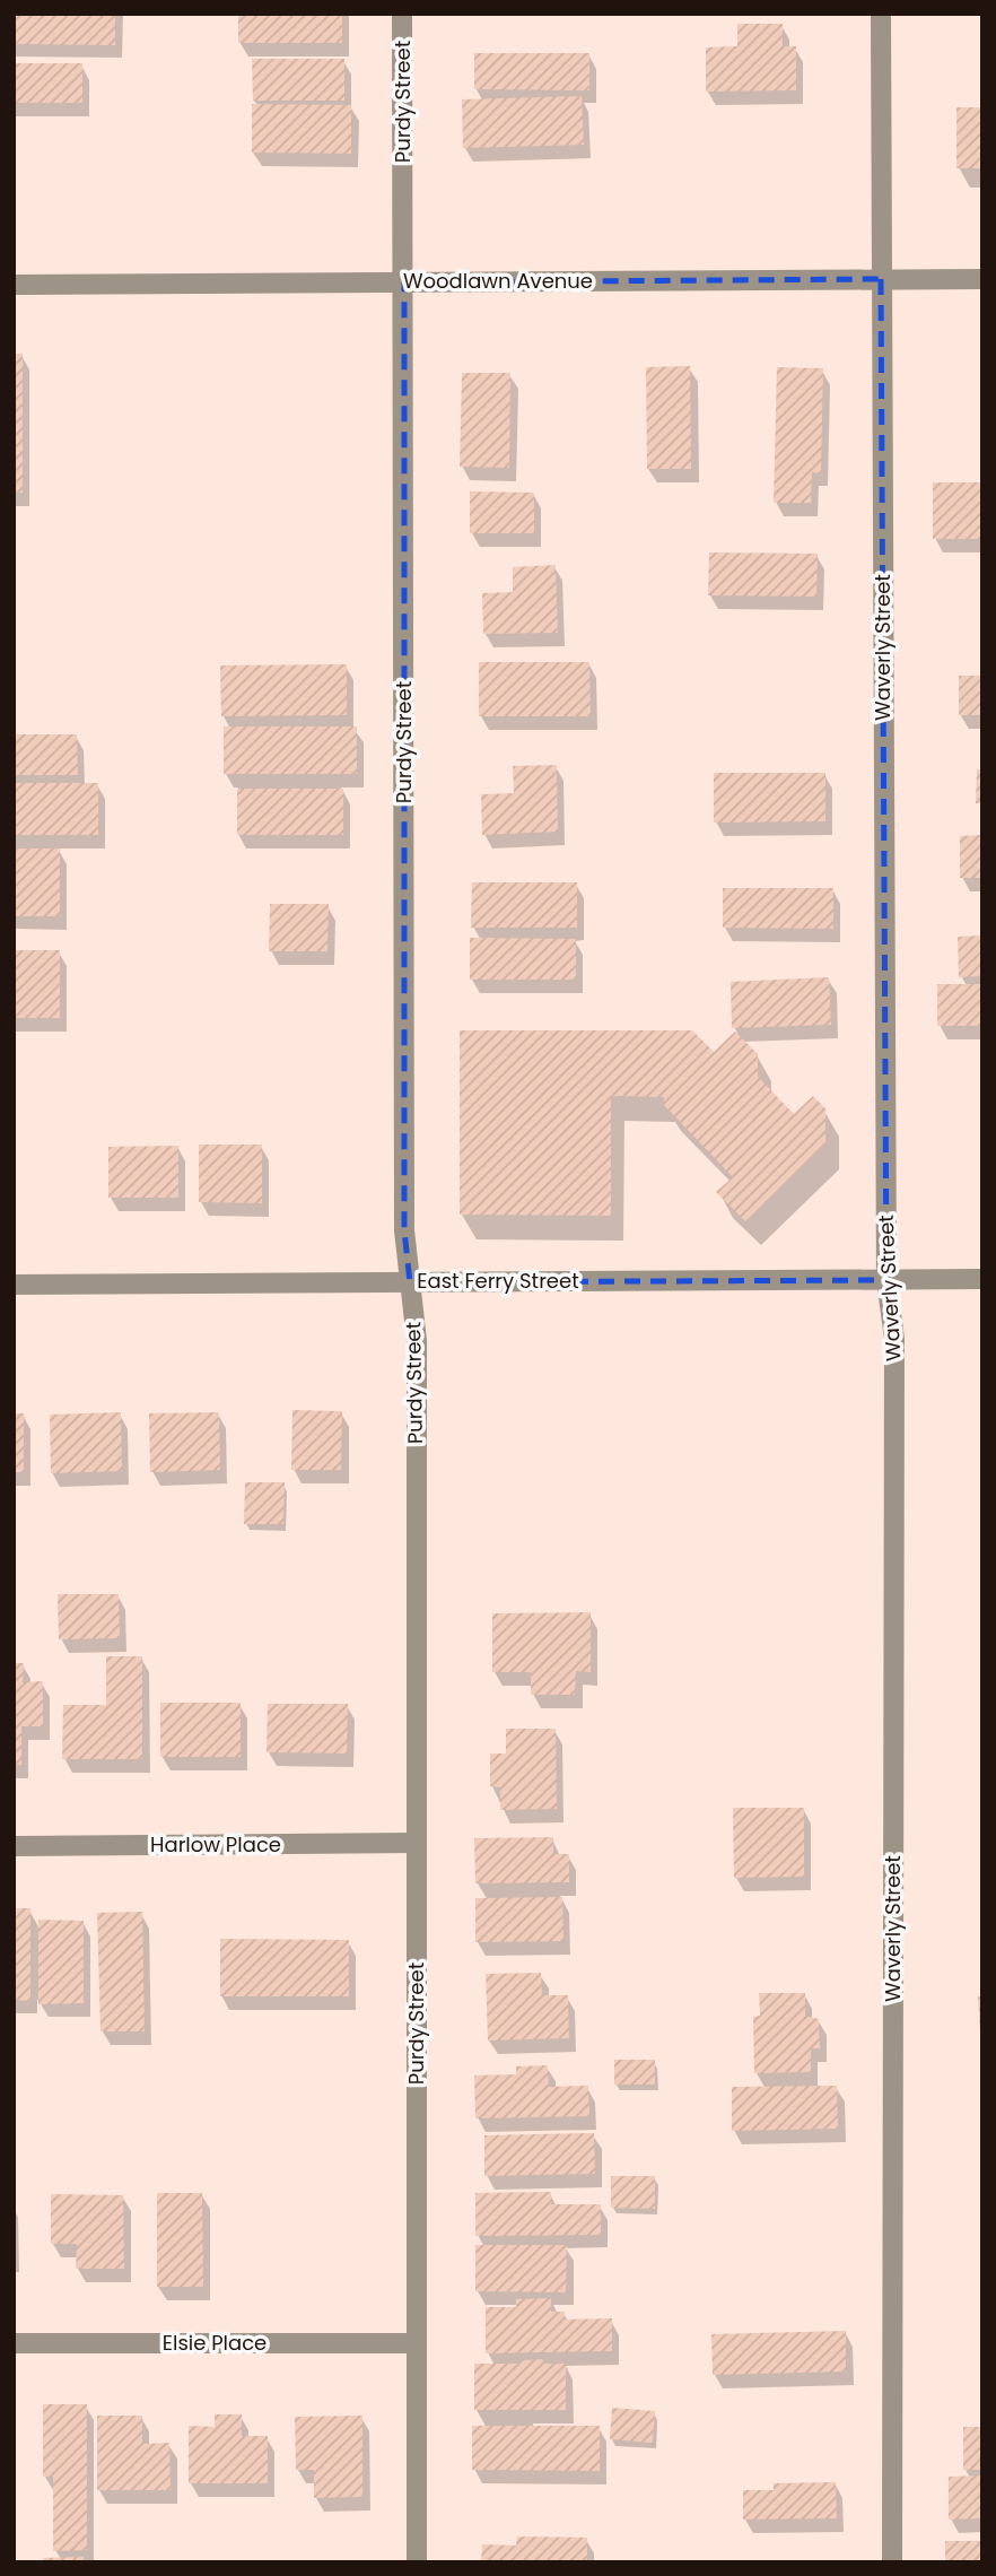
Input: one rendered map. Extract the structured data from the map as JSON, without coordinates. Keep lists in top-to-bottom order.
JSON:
{
  "streets": {
    "street": [
      "Purdy Street",
      "Woodlawn Avenue",
      "Waverly Street",
      "East Ferry Street",
      "Harlow Place",
      "Elsie Place"
    ]
  },
  "crossings": [
    ["Purdy Street", "Woodlawn Avenue"],
    ["Purdy Street", "East Ferry Street"],
    ["Purdy Street", "Harlow Place"],
    ["Purdy Street", "Elsie Place"],
    ["Woodlawn Avenue", "Waverly Street"],
    ["Waverly Street", "East Ferry Street"]
  ]
}
